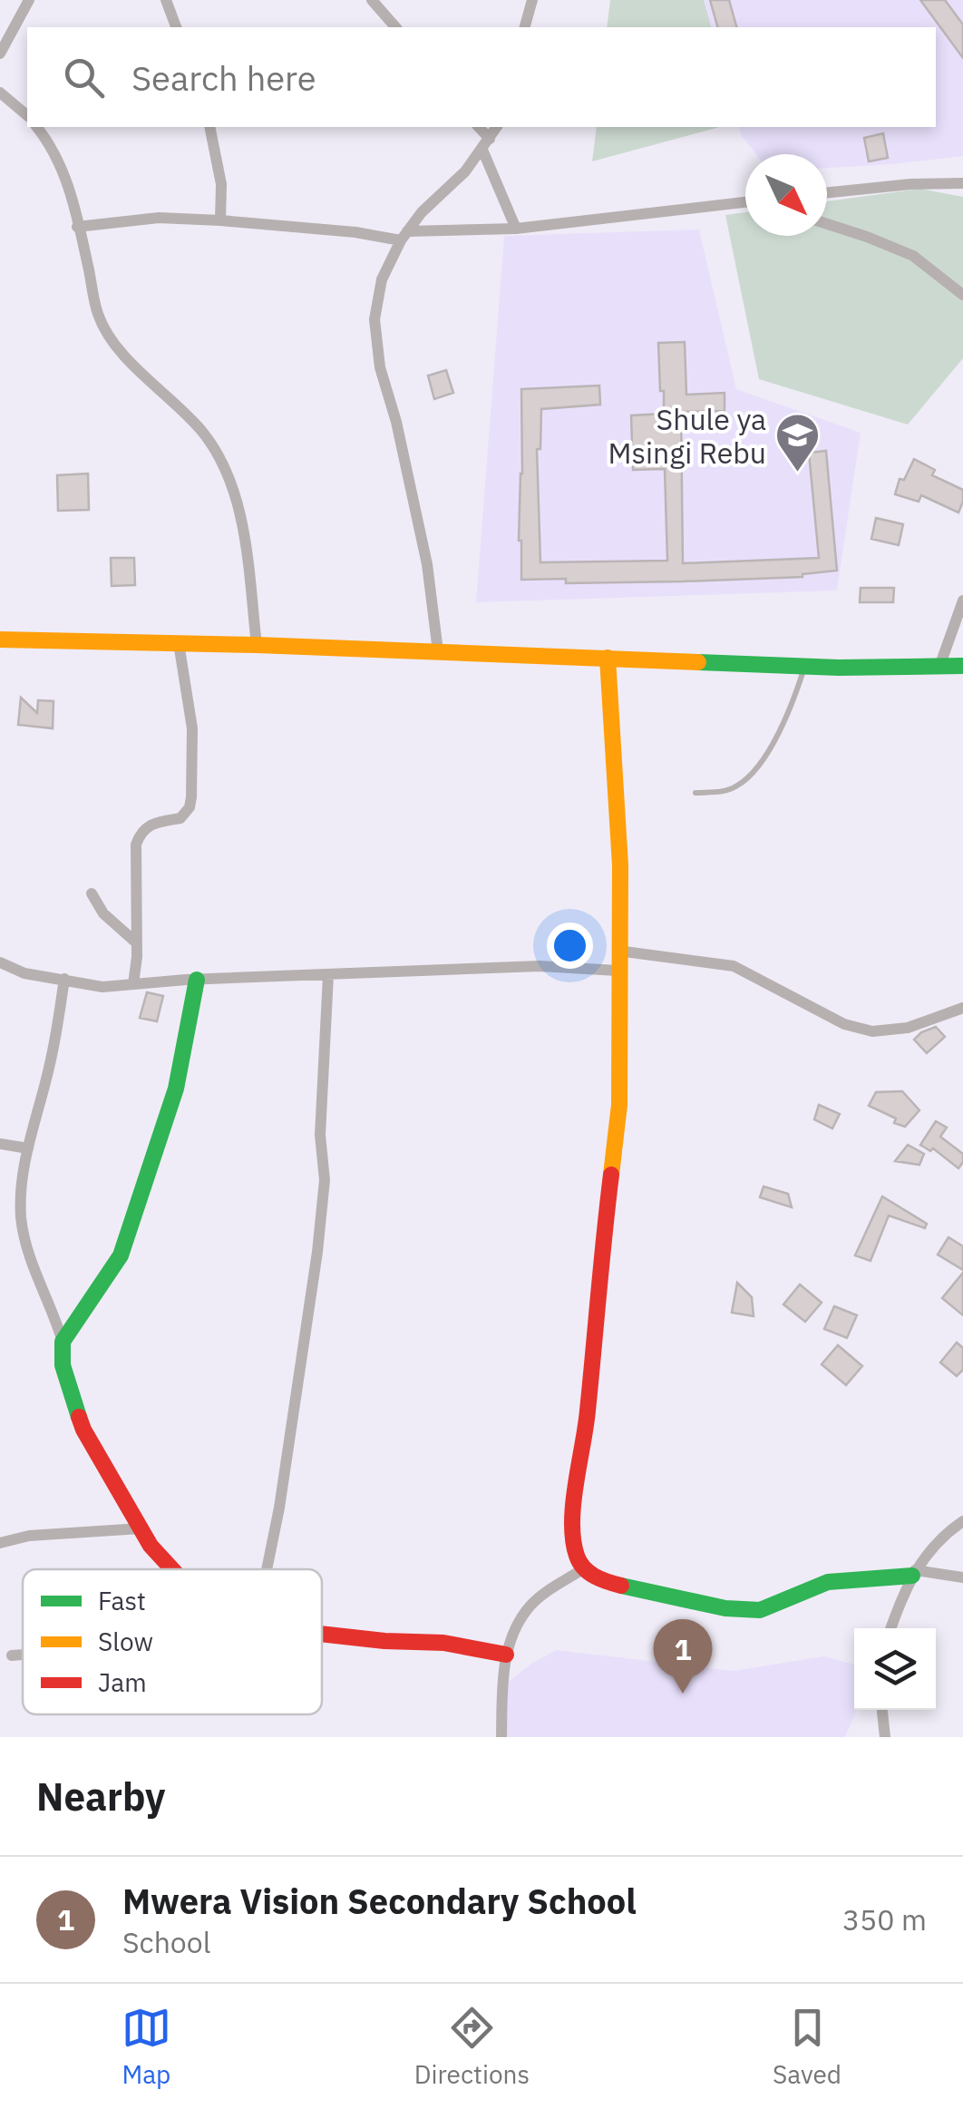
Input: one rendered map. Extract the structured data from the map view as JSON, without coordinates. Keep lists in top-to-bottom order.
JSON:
{
  "places": {
    "school or university": ["Shule ya Msingi Rebu"]
  },
  "legend": ["Fast", "Slow", "Jam"],
  "north": "bottom right",
  "page": {
    "search": "Search here",
    "pins": "1",
    "heading": "Nearby",
    "list": [
      {
        "mark": "1",
        "name": "Mwera Vision Secondary School",
        "note": "School",
        "value": "350 m"
      }
    ],
    "nav": ["Map", "Directions", "Saved"]
  }
}
